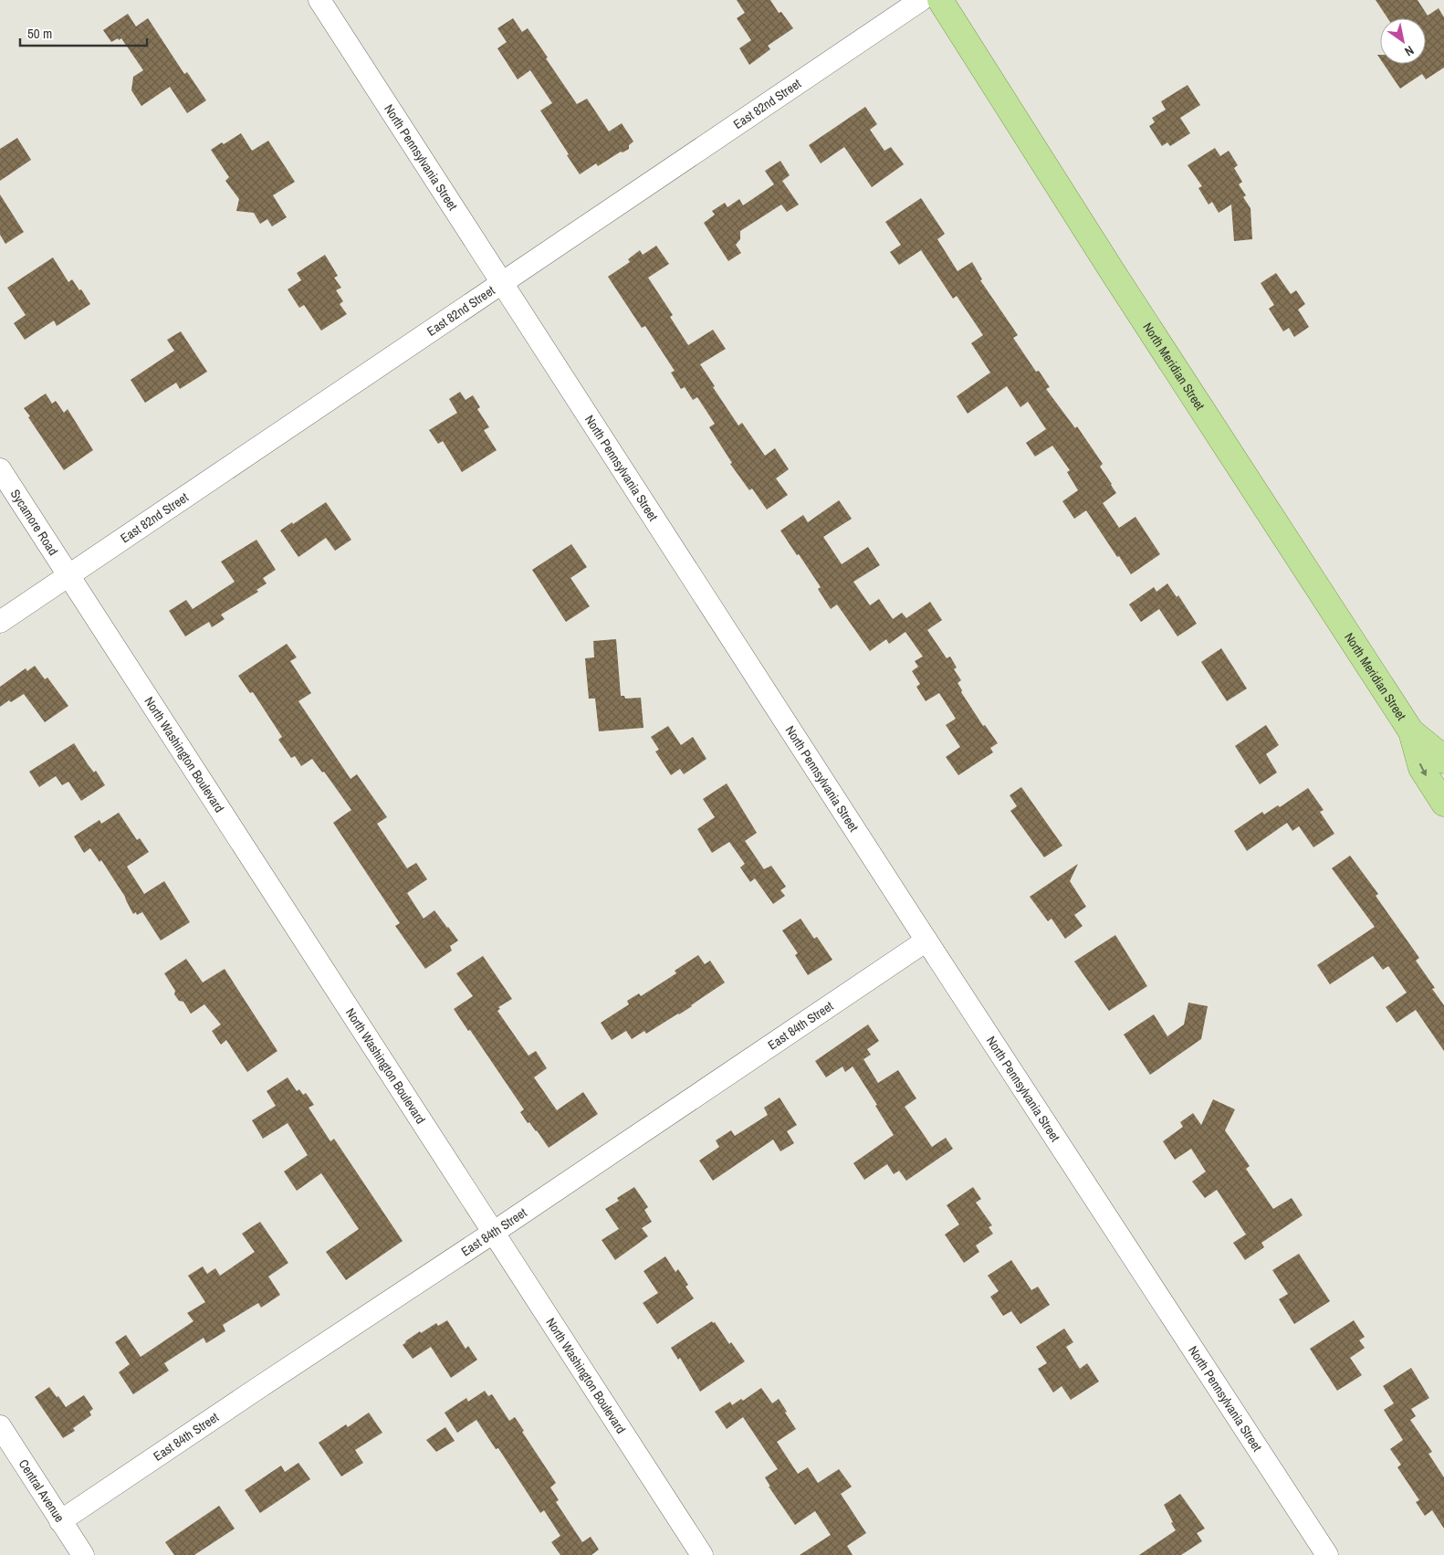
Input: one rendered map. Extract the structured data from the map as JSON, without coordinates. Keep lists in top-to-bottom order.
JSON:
{
  "streets": {
    "main road": ["North Meridian Street"],
    "street": [
      "East 82nd Street",
      "North Pennsylvania Street",
      "Sycamore Road",
      "North Washington Boulevard",
      "East 84th Street",
      "Central Avenue"
    ]
  },
  "crossings": [
    ["East 82nd Street", "North Pennsylvania Street"],
    ["East 82nd Street", "Sycamore Road"],
    ["East 82nd Street", "North Washington Boulevard"],
    ["North Pennsylvania Street", "East 84th Street"],
    ["Sycamore Road", "North Washington Boulevard"],
    ["North Washington Boulevard", "East 84th Street"],
    ["East 84th Street", "Central Avenue"]
  ],
  "scale_bar": "50 m",
  "north": "bottom right"
}
